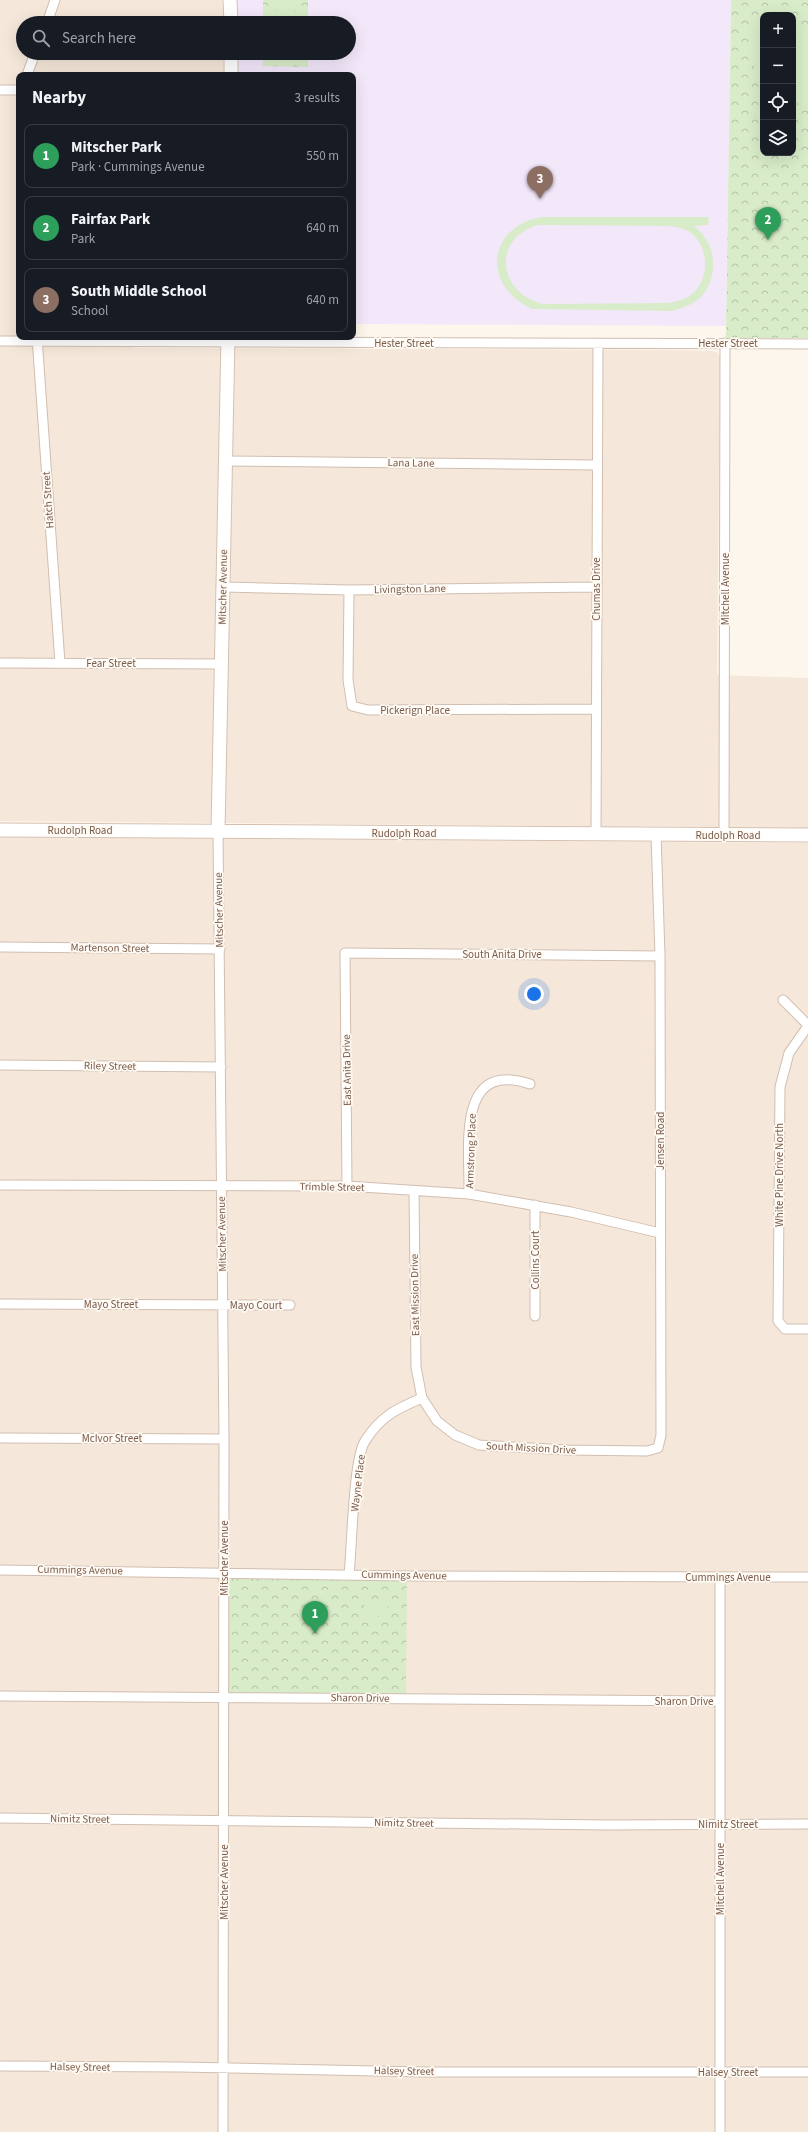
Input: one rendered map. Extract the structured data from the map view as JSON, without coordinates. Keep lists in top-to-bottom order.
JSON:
{
  "streets": {
    "street": [
      "Hester Street",
      "Lana Lane",
      "Hatch Street",
      "Mitscher Avenue",
      "Livingston Lane",
      "Chumas Drive",
      "Mitchell Avenue",
      "Fear Street",
      "Pickerign Place",
      "Rudolph Road",
      "Martenson Street",
      "South Anita Drive",
      "Riley Street",
      "East Anita Drive",
      "Jensen Road",
      "Armstrong Place",
      "White Pine Drive North",
      "Trimble Street",
      "Collins Court",
      "East Mission Drive",
      "Mayo Street",
      "Mayo Court",
      "McIvor Street",
      "South Mission Drive",
      "Wayne Place",
      "Cummings Avenue",
      "Sharon Drive",
      "Nimitz Street",
      "Halsey Street"
    ]
  },
  "crossings": [
    ["Hester Street", "Mitscher Avenue"],
    ["Hester Street", "Chumas Drive"],
    ["Hester Street", "Mitchell Avenue"],
    ["Lana Lane", "Mitscher Avenue"],
    ["Lana Lane", "Chumas Drive"],
    ["Hatch Street", "Fear Street"],
    ["Mitscher Avenue", "Livingston Lane"],
    ["Mitscher Avenue", "Fear Street"],
    ["Mitscher Avenue", "Rudolph Road"],
    ["Mitscher Avenue", "Martenson Street"],
    ["Mitscher Avenue", "Riley Street"],
    ["Mitscher Avenue", "Trimble Street"],
    ["Mitscher Avenue", "Mayo Street"],
    ["Mitscher Avenue", "Mayo Court"],
    ["Mitscher Avenue", "McIvor Street"],
    ["Mitscher Avenue", "Cummings Avenue"],
    ["Mitscher Avenue", "Sharon Drive"],
    ["Mitscher Avenue", "Nimitz Street"],
    ["Mitscher Avenue", "Halsey Street"],
    ["Livingston Lane", "Chumas Drive"],
    ["Livingston Lane", "Pickerign Place"],
    ["Chumas Drive", "Pickerign Place"],
    ["Chumas Drive", "Rudolph Road"],
    ["Mitchell Avenue", "Rudolph Road"],
    ["Mitchell Avenue", "Cummings Avenue"],
    ["Mitchell Avenue", "Sharon Drive"],
    ["Mitchell Avenue", "Nimitz Street"],
    ["Mitchell Avenue", "Halsey Street"],
    ["Rudolph Road", "Jensen Road"],
    ["South Anita Drive", "East Anita Drive"],
    ["South Anita Drive", "Jensen Road"],
    ["East Anita Drive", "Trimble Street"],
    ["Jensen Road", "Trimble Street"],
    ["Jensen Road", "South Mission Drive"],
    ["Armstrong Place", "Trimble Street"],
    ["Trimble Street", "Collins Court"],
    ["Trimble Street", "East Mission Drive"],
    ["East Mission Drive", "South Mission Drive"],
    ["East Mission Drive", "Wayne Place"],
    ["Mayo Street", "Mayo Court"],
    ["South Mission Drive", "Wayne Place"],
    ["Wayne Place", "Cummings Avenue"]
  ],
  "page": {
    "map_buttons": ["+", "−"],
    "search": "Search here",
    "heading": ["Nearby", "3 results"],
    "list": [
      {
        "mark": "1",
        "name": "Mitscher Park",
        "note": "Park · Cummings Avenue",
        "value": "550 m"
      },
      {
        "mark": "2",
        "name": "Fairfax Park",
        "note": "Park",
        "value": "640 m"
      },
      {
        "mark": "3",
        "name": "South Middle School",
        "note": "School",
        "value": "640 m"
      }
    ],
    "pins": ["3", "2", "1"]
  }
}
